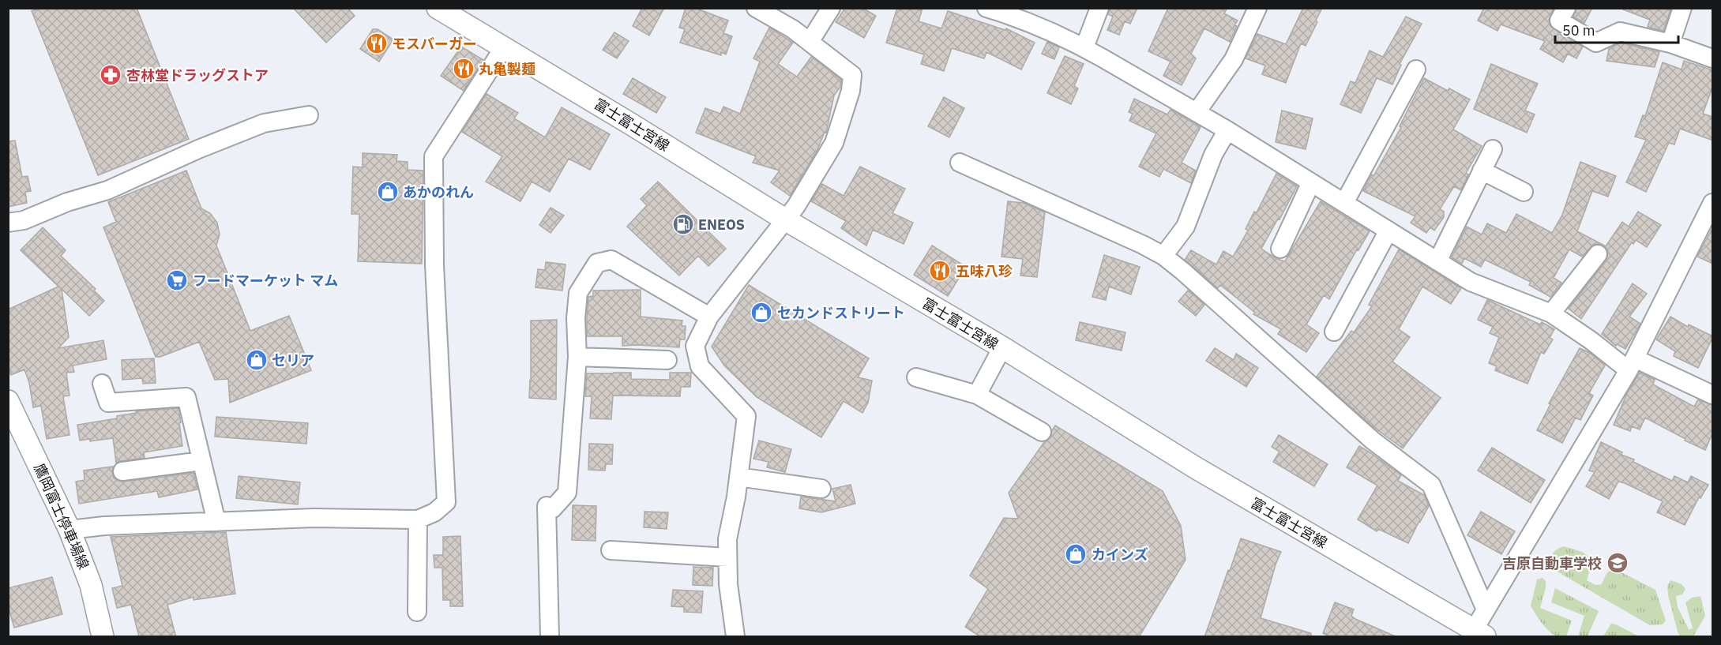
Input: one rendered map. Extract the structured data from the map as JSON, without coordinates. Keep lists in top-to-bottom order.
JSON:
{
  "streets": {
    "main road": ["富士富士宮線", "鷹岡富士停車場線"]
  },
  "places": {
    "restaurant": ["モスバーガー", "丸亀製麺", "五味八珍"],
    "pharmacy": ["杏林堂ドラッグストア"],
    "shop": [
      "あかのれん",
      "セカンドストリート",
      "セリア",
      "カインズ"
    ],
    "fuel station": ["ENEOS"],
    "supermarket": ["フードマーケット マム"],
    "school or university": ["吉原自動車学校"]
  },
  "scale_bar": "50 m"
}
